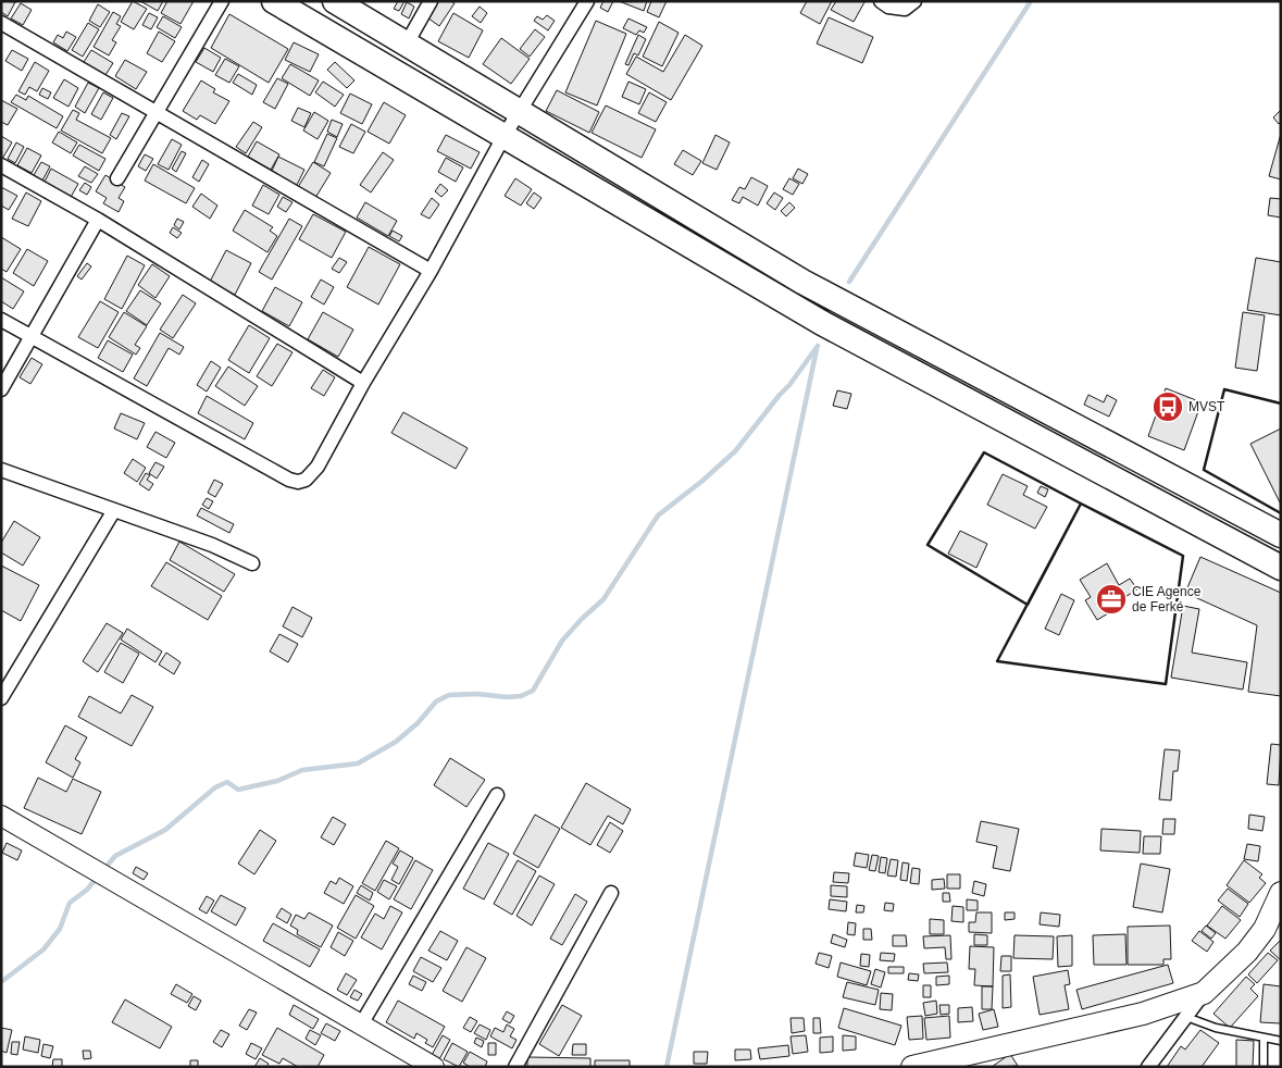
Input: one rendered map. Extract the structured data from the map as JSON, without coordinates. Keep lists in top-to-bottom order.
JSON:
{
  "places": {
    "bus stop": ["MVST"],
    "office": ["CIE Agence de Ferké"]
  }
}
